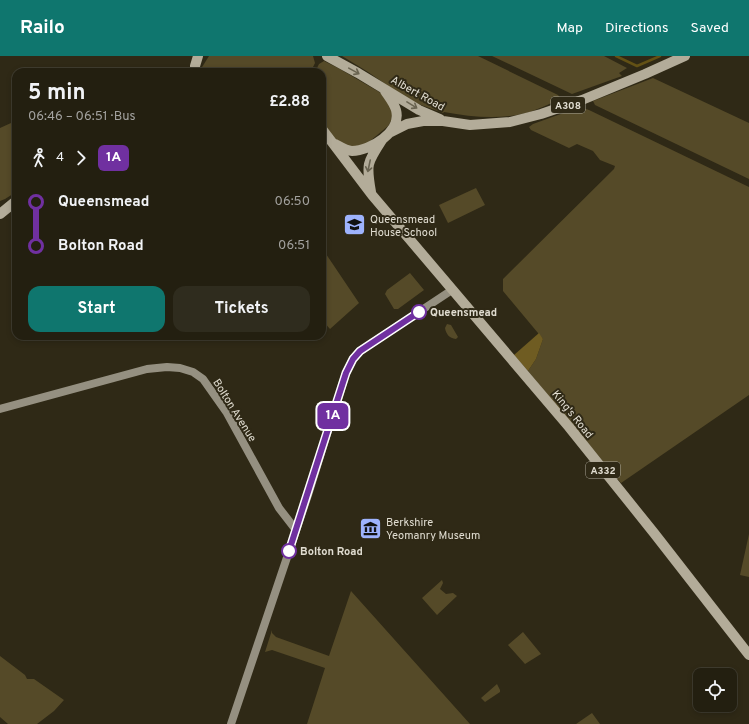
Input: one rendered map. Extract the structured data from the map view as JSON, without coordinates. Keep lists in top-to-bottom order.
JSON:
{
  "streets": {
    "main road": [
      "Albert Road",
      "A308",
      "King's Road",
      "A332"
    ],
    "street": ["Bolton Avenue"]
  },
  "crossings": [
    ["Albert Road", "King's Road"]
  ],
  "places": {
    "school or university": ["Queensmead House School"],
    "other": ["Queensmead", "Bolton Road"],
    "museum": ["Berkshire Yeomanry Museum"]
  },
  "lines": ["bus line 1A"],
  "page": {
    "header": "Railo",
    "nav": ["Map", "Directions", "Saved"],
    "on_map": "1A",
    "heading": ["5 min", "06:46 – 06:51 · Bus", "£2.88"],
    "legs": ["4", "1A"],
    "list": [
      {
        "name": "Queensmead",
        "value": "06:50"
      },
      {
        "name": "Bolton Road",
        "value": "06:51"
      }
    ],
    "buttons": ["Start", "Tickets"]
  }
}
